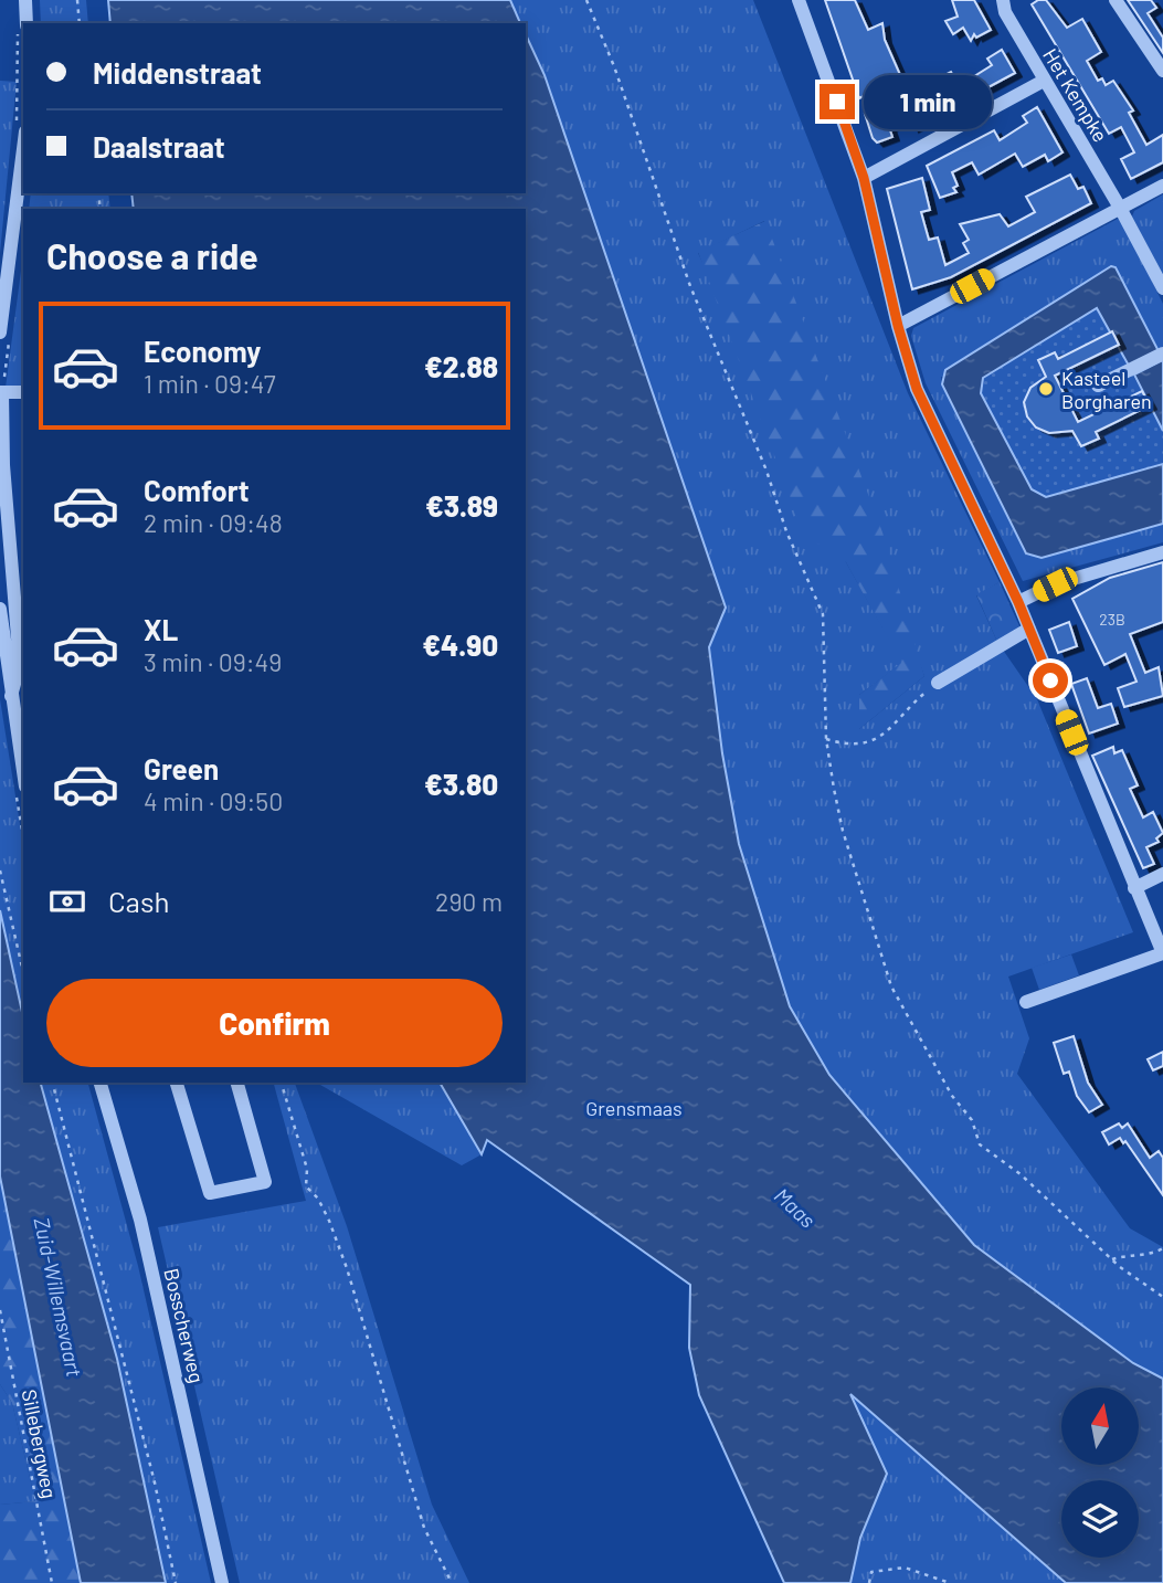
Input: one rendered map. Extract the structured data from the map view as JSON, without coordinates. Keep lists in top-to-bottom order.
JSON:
{
  "streets": {
    "street": ["Het Kempke", "Bosscherweg"],
    "path": ["Sillebergweg"]
  },
  "water": ["Maas", "Zuid-Willemsvaart"],
  "parks": ["Grensmaas"],
  "places": ["Kasteel Borgharen"],
  "house_numbers": ["23B"],
  "north": "top",
  "page": {
    "banner": ["Middenstraat", "Daalstraat"],
    "bubble": "1 min",
    "heading": "Choose a ride",
    "list": [
      {
        "name": "Economy",
        "note": "1 min · 09:47",
        "value": "€2.88"
      },
      {
        "name": "Comfort",
        "note": "2 min · 09:48",
        "value": "€3.89"
      },
      {
        "name": "XL",
        "note": "3 min · 09:49",
        "value": "€4.90"
      },
      {
        "name": "Green",
        "note": "4 min · 09:50",
        "value": "€3.80"
      }
    ],
    "pay": ["Cash", "290 m"],
    "buttons": "Confirm"
  }
}
